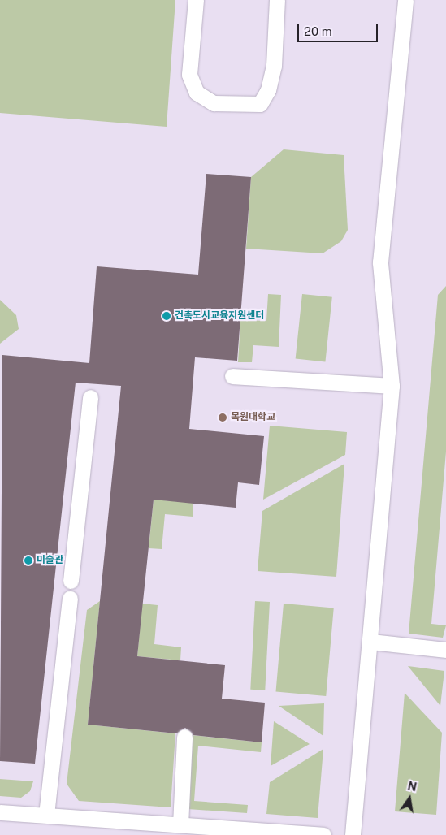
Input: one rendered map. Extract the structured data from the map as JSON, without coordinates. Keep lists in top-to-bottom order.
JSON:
{
  "places": ["건축도시교육지원센터", "목원대학교", "미술관"],
  "scale_bar": "20 m",
  "north": "top"
}
